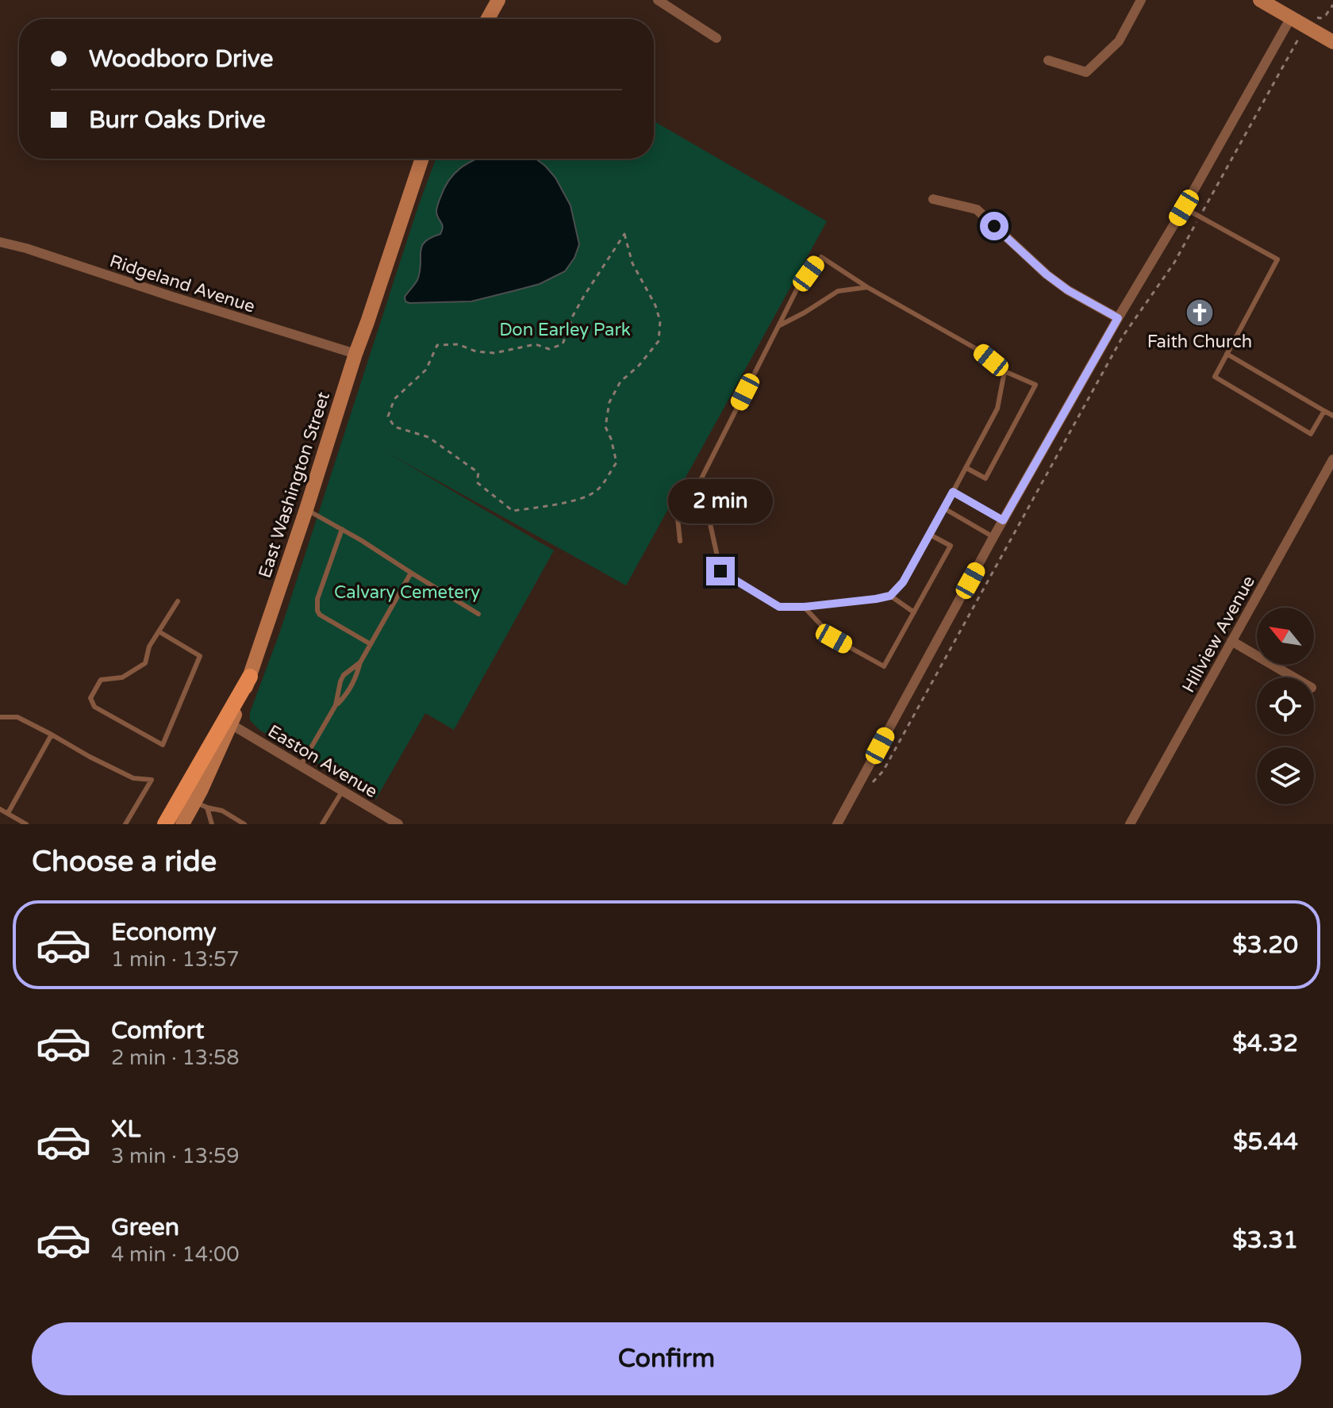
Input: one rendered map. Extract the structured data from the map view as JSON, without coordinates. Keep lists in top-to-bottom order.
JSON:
{
  "streets": {
    "main road": ["East Washington Street"],
    "street": ["Ridgeland Avenue", "Hillview Avenue", "Easton Avenue"]
  },
  "crossings": [
    ["Ridgeland Avenue", "East Washington Street"],
    ["East Washington Street", "Easton Avenue"]
  ],
  "parks": ["Don Earley Park", "Calvary Cemetery"],
  "places": {
    "church": ["Faith Church"]
  },
  "north": "top left",
  "page": {
    "banner": ["Woodboro Drive", "Burr Oaks Drive"],
    "bubble": "2 min",
    "heading": "Choose a ride",
    "list": [
      {
        "name": "Economy",
        "note": "1 min · 13:57",
        "value": "$3.20"
      },
      {
        "name": "Comfort",
        "note": "2 min · 13:58",
        "value": "$4.32"
      },
      {
        "name": "XL",
        "note": "3 min · 13:59",
        "value": "$5.44"
      },
      {
        "name": "Green",
        "note": "4 min · 14:00",
        "value": "$3.31"
      }
    ],
    "buttons": "Confirm"
  }
}
